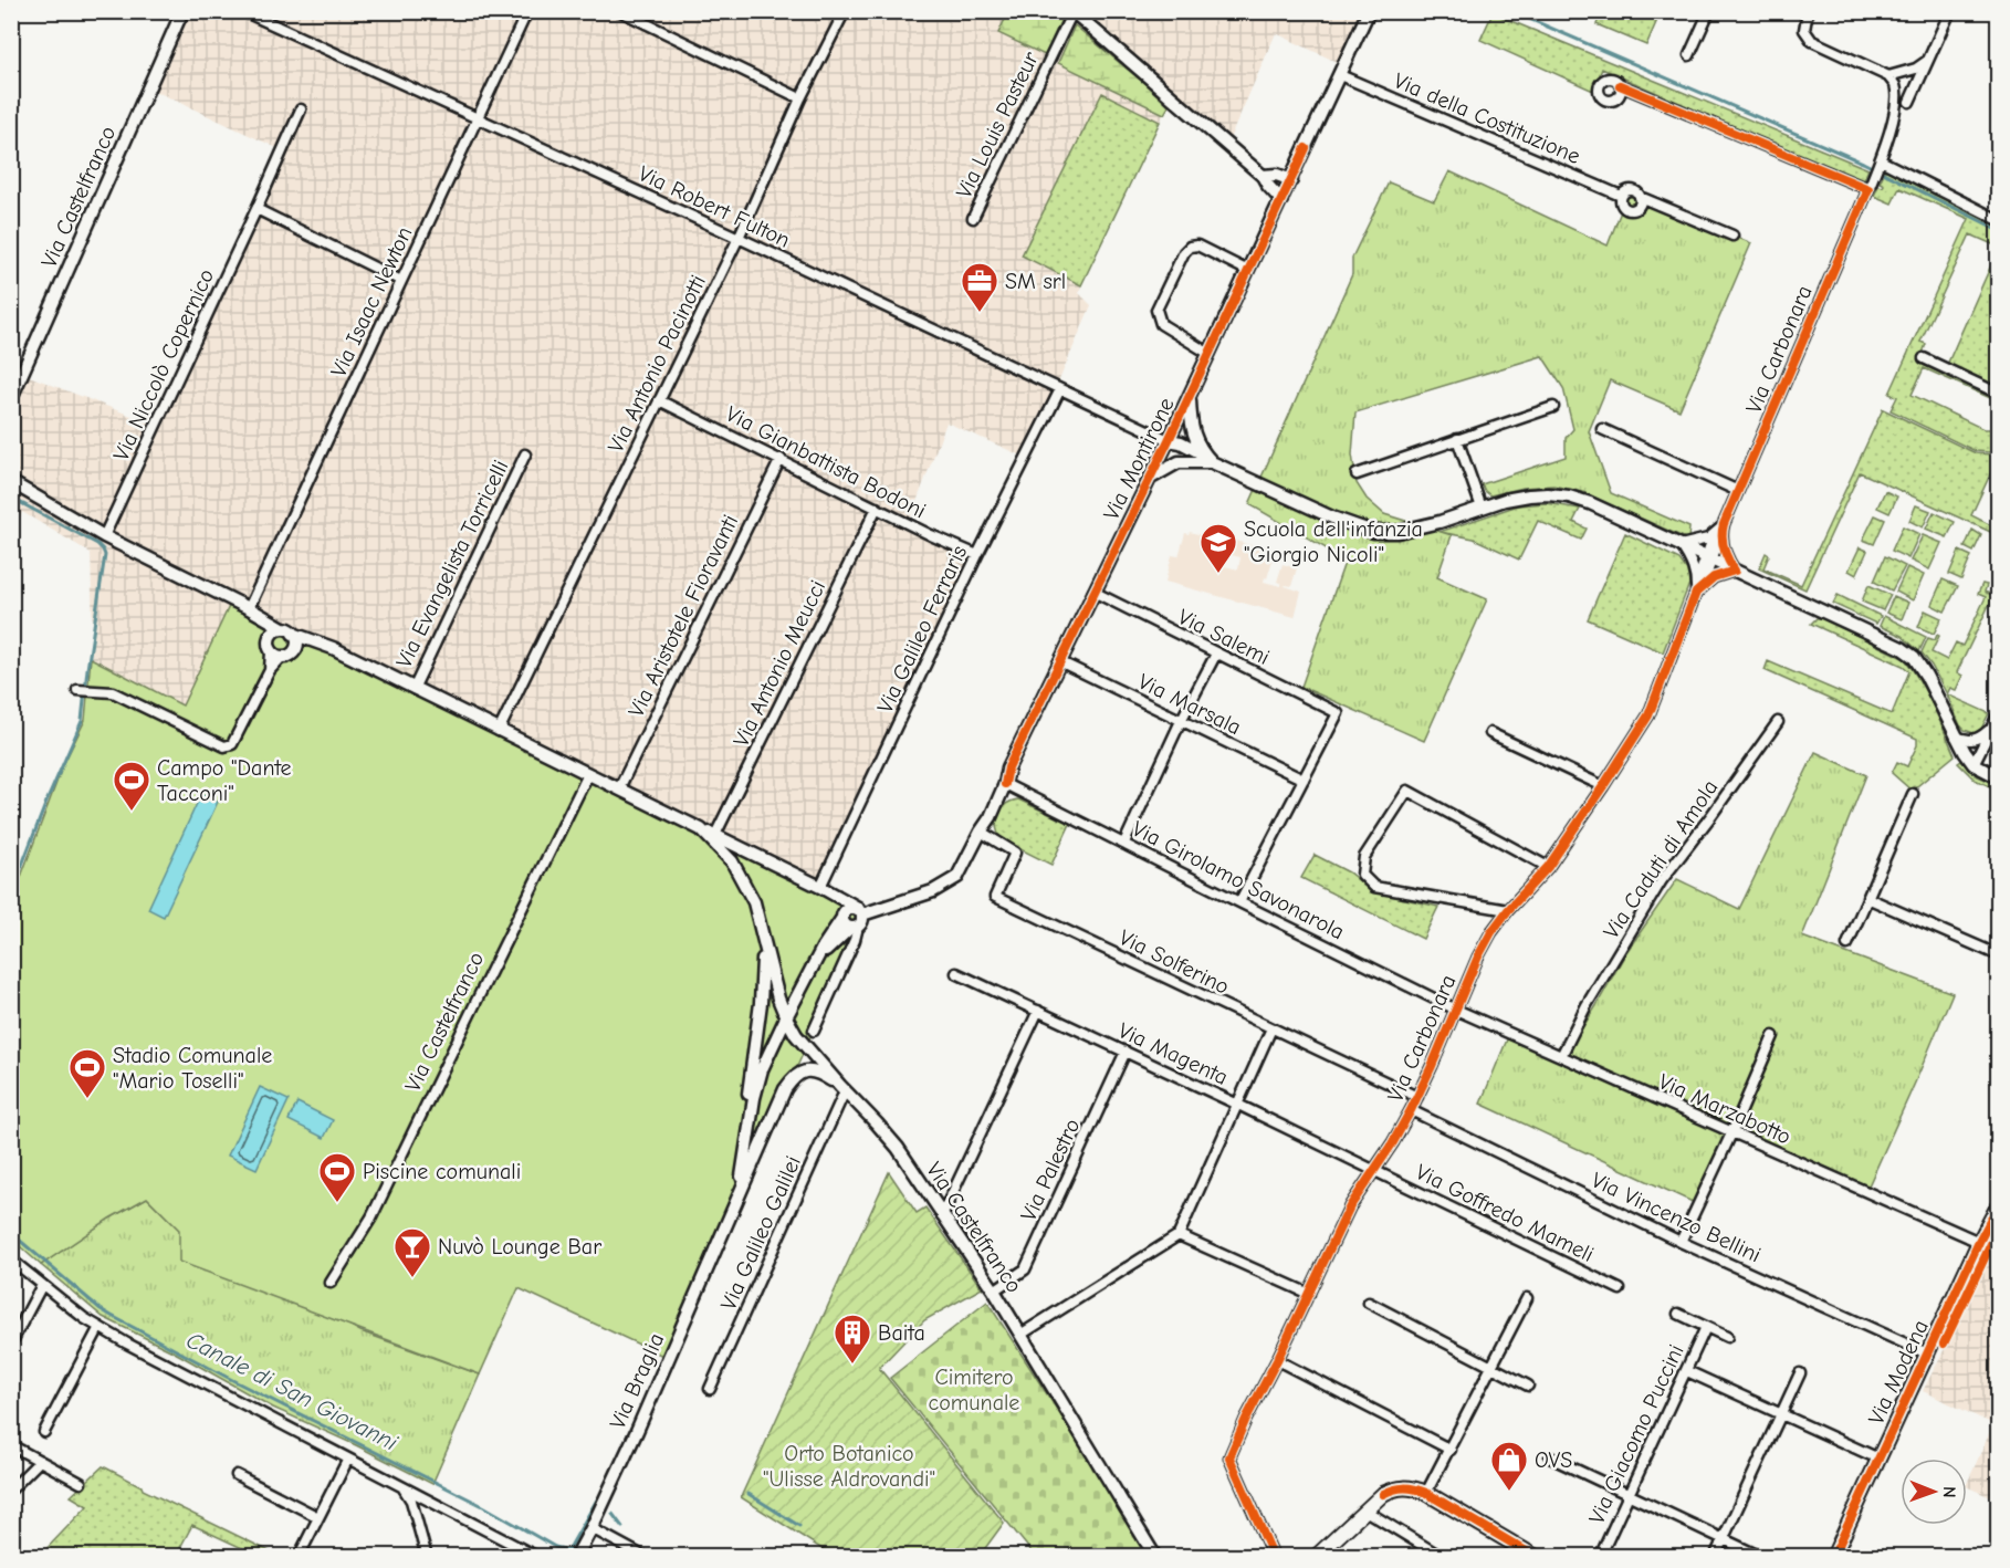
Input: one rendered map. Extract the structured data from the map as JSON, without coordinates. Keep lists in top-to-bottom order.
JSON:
{
  "streets": {
    "main road": ["Via Modena"],
    "street": [
      "Via della Costituzione",
      "Via Louis Pasteur",
      "Via Castelfranco",
      "Via Robert Fulton",
      "Via Isaac Newton",
      "Via Carbonara",
      "Via Antonio Pacinotti",
      "Via Niccolò Copernico",
      "Via Montirone",
      "Via Gianbattista Bodoni",
      "Via Evangelista Torricelli",
      "Via Aristotele Fioravanti",
      "Via Galileo Ferraris",
      "Via Salemi",
      "Via Antonio Meucci",
      "Via Marsala",
      "Via Caduti di Amola",
      "Via Girolamo Savonarola",
      "Via Solferino",
      "Via Magenta",
      "Via Marzabotto",
      "Via Palestro",
      "Via Goffredo Mameli",
      "Via Vincenzo Bellini",
      "Via Galileo Galilei",
      "Via Braglia",
      "Via Giacomo Puccini"
    ]
  },
  "crossings": [
    ["Via della Costituzione", "Via Montirone"],
    ["Via Castelfranco", "Via Isaac Newton"],
    ["Via Castelfranco", "Via Antonio Pacinotti"],
    ["Via Castelfranco", "Via Niccolò Copernico"],
    ["Via Castelfranco", "Via Montirone"],
    ["Via Castelfranco", "Via Evangelista Torricelli"],
    ["Via Castelfranco", "Via Aristotele Fioravanti"],
    ["Via Castelfranco", "Via Galileo Ferraris"],
    ["Via Castelfranco", "Via Antonio Meucci"],
    ["Via Castelfranco", "Via Palestro"],
    ["Via Castelfranco", "Via Galileo Galilei"],
    ["Via Castelfranco", "Via Braglia"],
    ["Via Robert Fulton", "Via Isaac Newton"],
    ["Via Robert Fulton", "Via Antonio Pacinotti"],
    ["Via Robert Fulton", "Via Montirone"],
    ["Via Robert Fulton", "Via Galileo Ferraris"],
    ["Via Carbonara", "Via Girolamo Savonarola"],
    ["Via Carbonara", "Via Solferino"],
    ["Via Carbonara", "Via Magenta"],
    ["Via Carbonara", "Via Marzabotto"],
    ["Via Carbonara", "Via Goffredo Mameli"],
    ["Via Carbonara", "Via Vincenzo Bellini"],
    ["Via Antonio Pacinotti", "Via Gianbattista Bodoni"],
    ["Via Montirone", "Via Salemi"],
    ["Via Montirone", "Via Marsala"],
    ["Via Montirone", "Via Girolamo Savonarola"],
    ["Via Montirone", "Via Solferino"],
    ["Via Gianbattista Bodoni", "Via Aristotele Fioravanti"],
    ["Via Gianbattista Bodoni", "Via Galileo Ferraris"],
    ["Via Gianbattista Bodoni", "Via Antonio Meucci"],
    ["Via Salemi", "Via Marsala"],
    ["Via Caduti di Amola", "Via Marzabotto"],
    ["Via Girolamo Savonarola", "Via Marzabotto"],
    ["Via Magenta", "Via Palestro"],
    ["Via Magenta", "Via Goffredo Mameli"],
    ["Via Marzabotto", "Via Modena"],
    ["Via Vincenzo Bellini", "Via Modena"],
    ["Via Galileo Galilei", "Via Braglia"]
  ],
  "water": ["Canale di San Giovanni"],
  "parks": ["Cimitero comunale", "Orto Botanico \"Ulisse Aldrovandi\""],
  "places": {
    "office": ["SM srl"],
    "school or university": ["Scuola dell'infanzia \"Giorgio Nicoli\""],
    "sports": ["Campo \"Dante Tacconi\"", "Stadio Comunale \"Mario Toselli\"", "Piscine comunali"],
    "bar": ["Nuvò Lounge Bar"],
    "building": ["Baita"],
    "shop": ["OVS"]
  },
  "north": "right"
}
